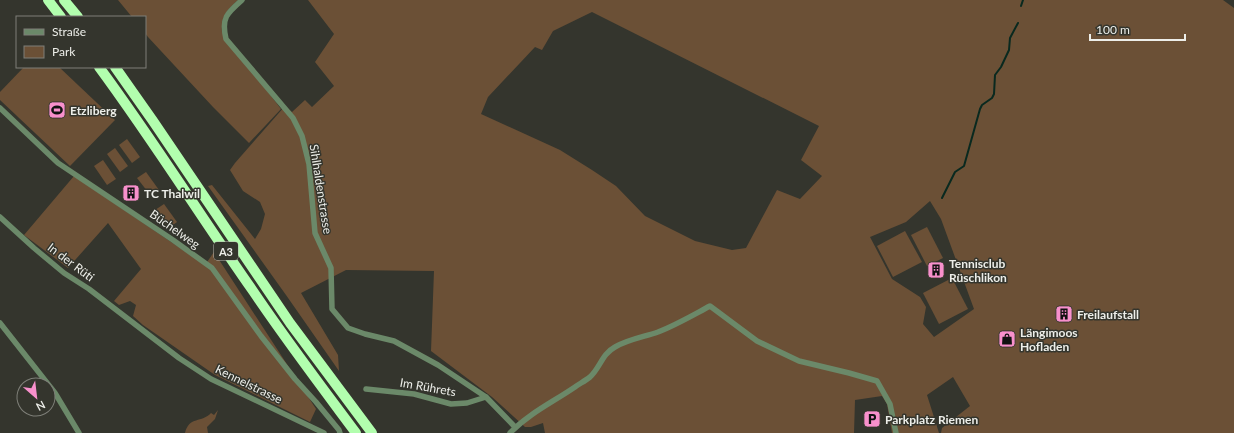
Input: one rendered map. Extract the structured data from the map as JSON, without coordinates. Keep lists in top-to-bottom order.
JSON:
{
  "streets": {
    "highway": ["A3"],
    "street": [
      "Sihlhaldenstrasse",
      "Büchelweg",
      "In der Rüti",
      "Kennelstrasse",
      "Im Rührets"
    ]
  },
  "crossings": [
    ["Sihlhaldenstrasse", "Im Rührets"],
    ["In der Rüti", "Kennelstrasse"]
  ],
  "places": {
    "sports": ["Etzliberg"],
    "building": ["TC Thalwil", "Tennisclub Rüschlikon", "Freilaufstall"],
    "shop": ["Längimoos Hofladen"],
    "parking": ["Parkplatz Riemen"]
  },
  "legend": ["Straße", "Park"],
  "scale_bar": "100 m",
  "north": "bottom right"
}
